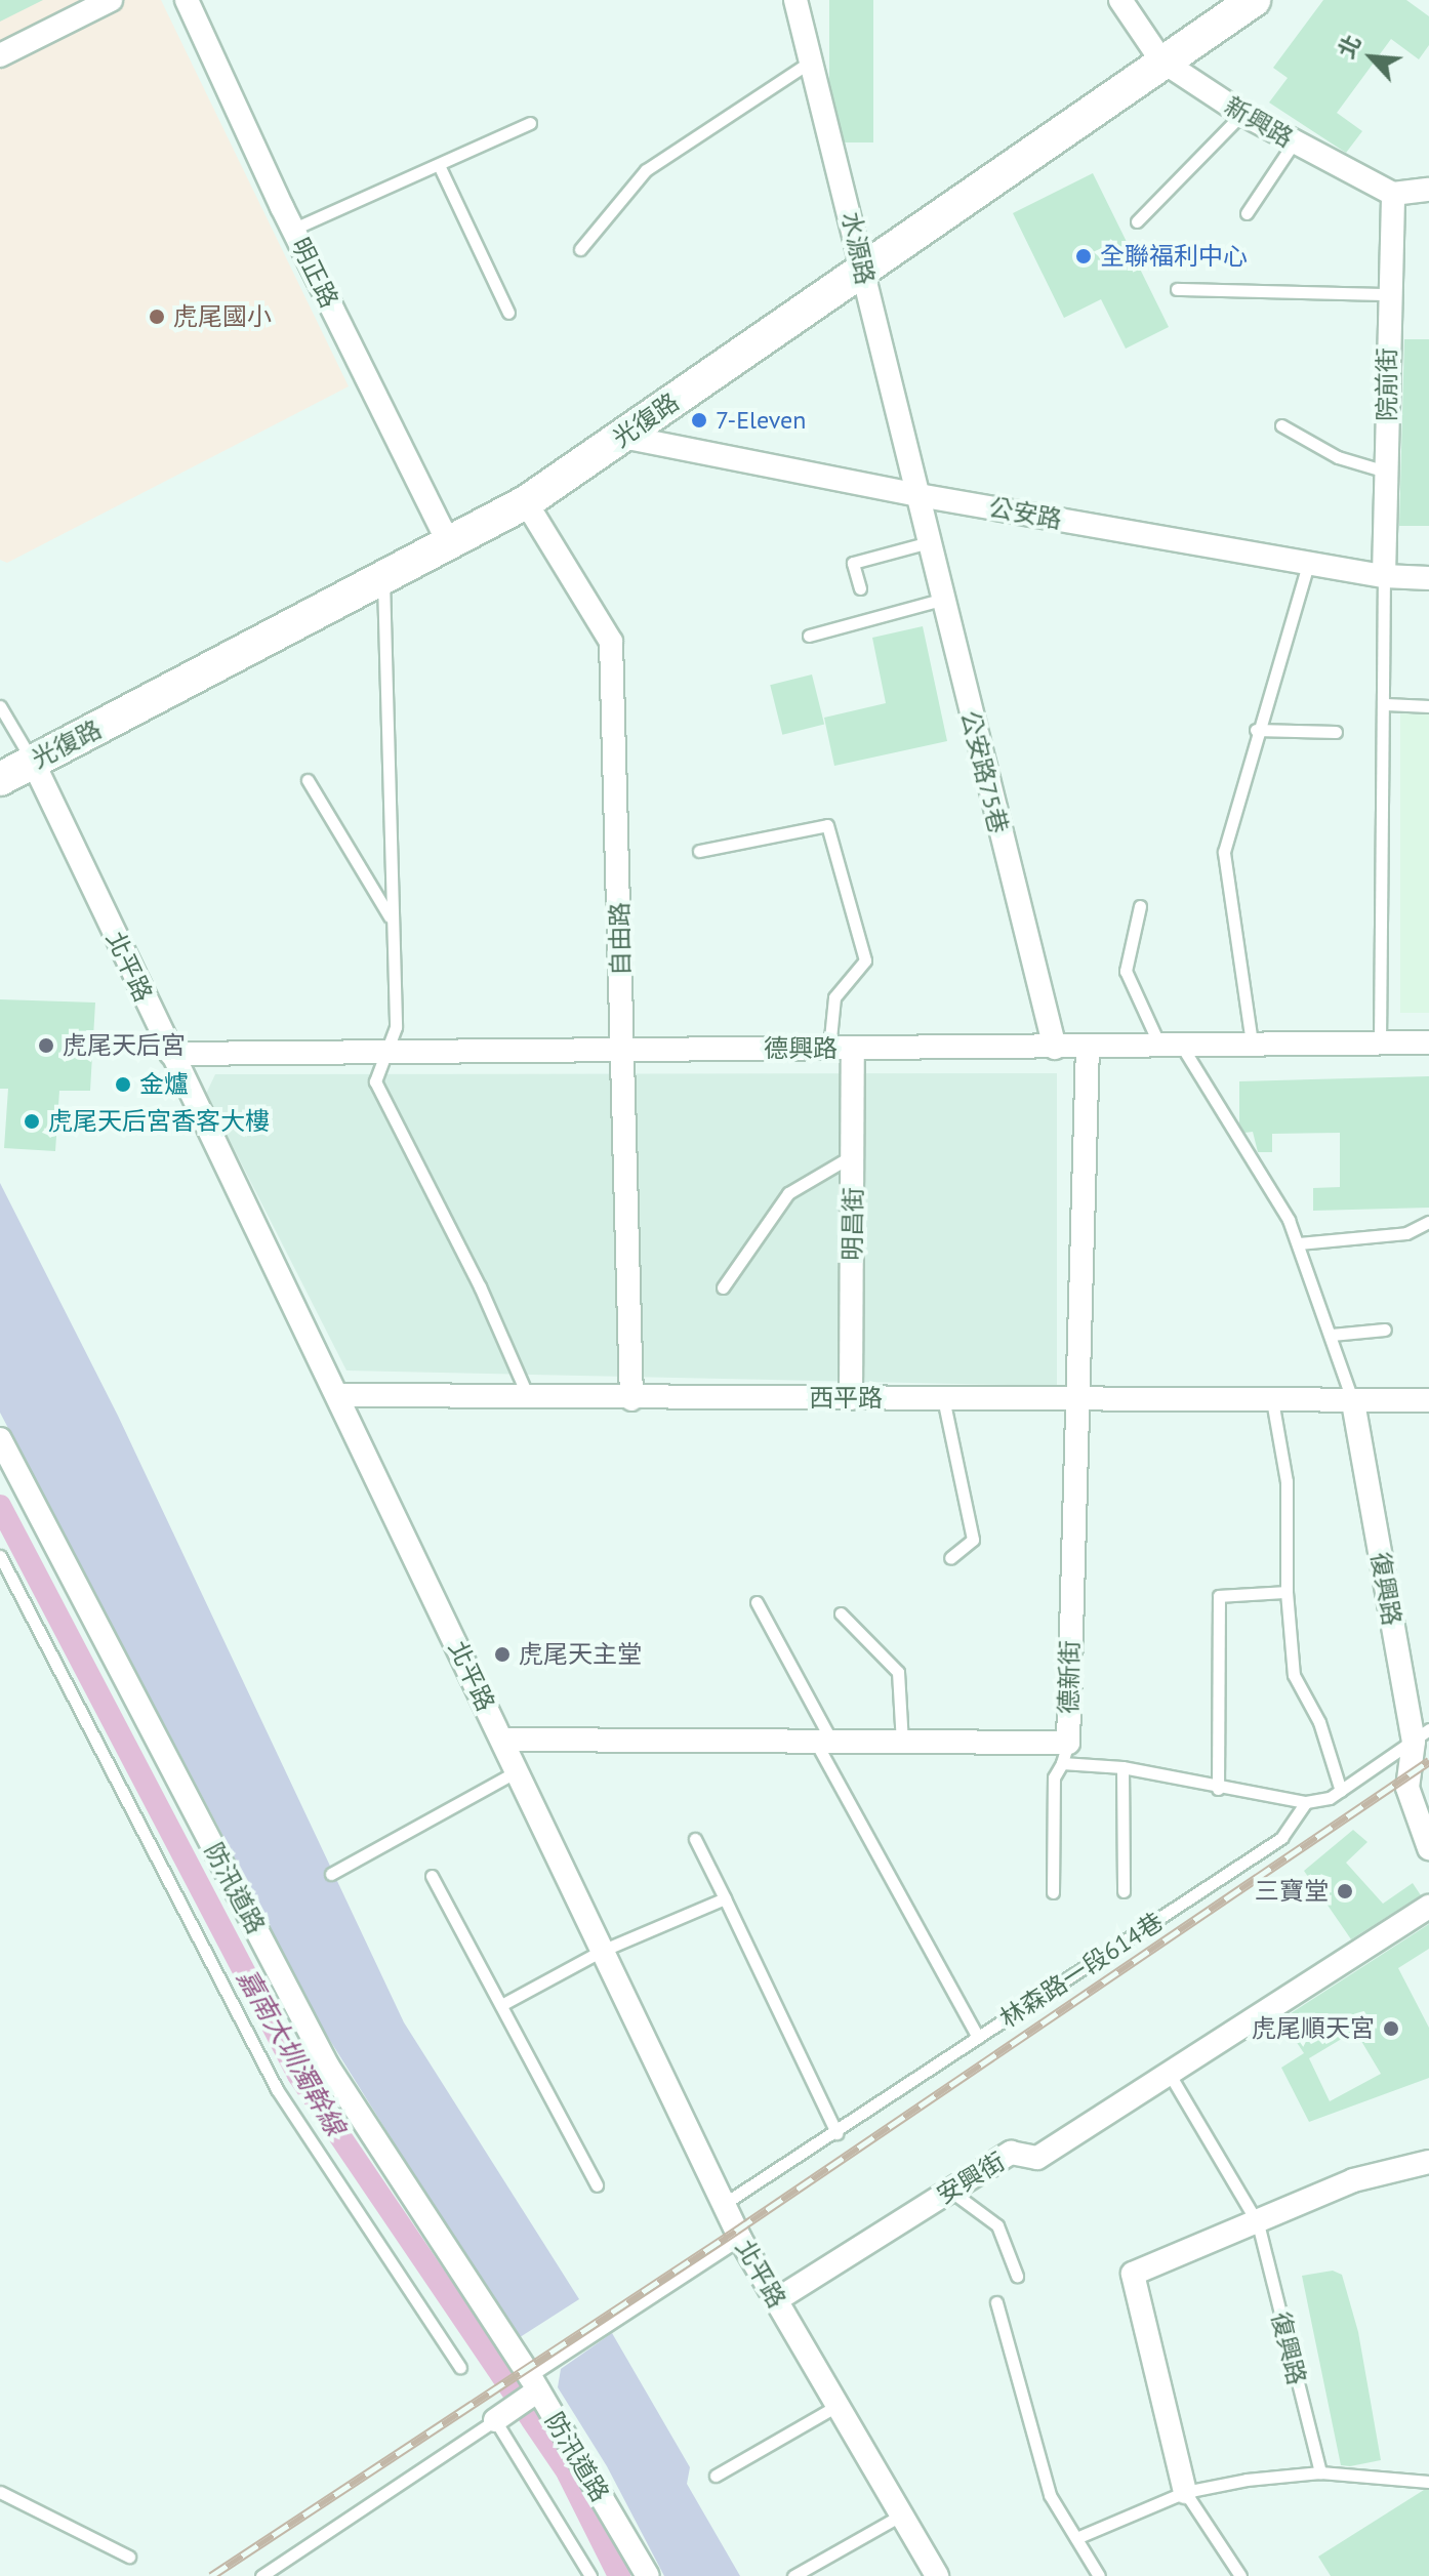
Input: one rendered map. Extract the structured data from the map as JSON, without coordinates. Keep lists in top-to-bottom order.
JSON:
{
  "streets": {
    "street": [
      "新興路",
      "水源路",
      "明正路",
      "院前街",
      "光復路",
      "公安路",
      "公安路75巷",
      "自由路",
      "北平路",
      "德興路",
      "明昌街",
      "西平路",
      "復興路",
      "德新街",
      "防汛道路",
      "安興街"
    ],
    "lane": ["林森路一段614巷"]
  },
  "crossings": [
    ["新興路", "院前街"],
    ["新興路", "光復路"],
    ["水源路", "光復路"],
    ["水源路", "公安路"],
    ["水源路", "公安路75巷"],
    ["明正路", "光復路"],
    ["院前街", "公安路"],
    ["光復路", "公安路"],
    ["光復路", "自由路"],
    ["光復路", "北平路"],
    ["公安路", "公安路75巷"],
    ["公安路75巷", "德興路"],
    ["自由路", "德興路"],
    ["自由路", "西平路"],
    ["北平路", "德興路"],
    ["北平路", "西平路"],
    ["北平路", "德新街"],
    ["北平路", "林森路一段614巷"],
    ["北平路", "安興街"],
    ["德興路", "明昌街"],
    ["德興路", "德新街"],
    ["明昌街", "西平路"],
    ["西平路", "復興路"],
    ["西平路", "德新街"]
  ],
  "water": ["嘉南大圳濁幹線"],
  "places": [
    "全聯福利中心",
    "虎尾國小",
    "7-Eleven",
    "虎尾天后宮",
    "金爐",
    "虎尾天后宮香客大樓",
    "虎尾天主堂",
    "三寶堂",
    "虎尾順天宮"
  ],
  "north": "top left"
}
